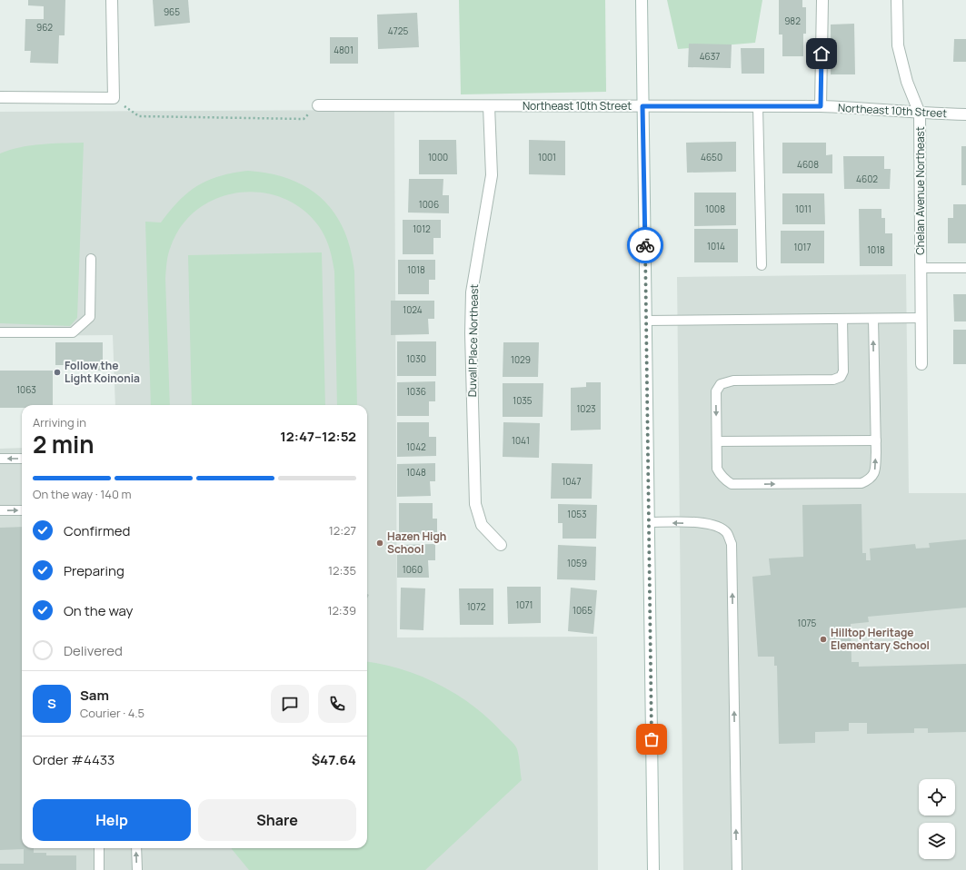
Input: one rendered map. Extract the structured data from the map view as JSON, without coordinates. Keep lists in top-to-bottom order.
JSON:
{
  "streets": {
    "street": ["Northeast 10th Street", "Chelan Avenue Northeast", "Duvall Place Northeast"]
  },
  "crossings": [
    ["Northeast 10th Street", "Chelan Avenue Northeast"],
    ["Northeast 10th Street", "Duvall Place Northeast"]
  ],
  "places": ["Follow the Light Koinonia", "Hazen High School", "Hilltop Heritage Elementary School"],
  "house_numbers": [
    "965",
    "982",
    "962",
    "4725",
    "4801",
    "4637",
    "1000",
    "1001",
    "4650",
    "4608",
    "4602",
    "1006",
    "1008",
    "1011",
    "1012",
    "1014",
    "1017",
    "1018",
    "1018",
    "1024",
    "1030",
    "1029",
    "1063",
    "1036",
    "1035",
    "1023",
    "1041",
    "1042",
    "1048",
    "1047",
    "1053",
    "1059",
    "1060",
    "1071",
    "1072",
    "1065",
    "1075"
  ],
  "page": {
    "heading": ["2 min", "Arriving in", "12:47–12:52"],
    "panel": [
      "Sam",
      "Courier · 4.5",
      "Order #4433",
      "$47.64"
    ],
    "bar": "On the way · 140 m",
    "list": [
      ["Confirmed", "12:27"],
      ["Preparing", "12:35"],
      ["On the way", "12:39"],
      "Delivered"
    ],
    "round": "S",
    "buttons": ["Help", "Share"]
  }
}
